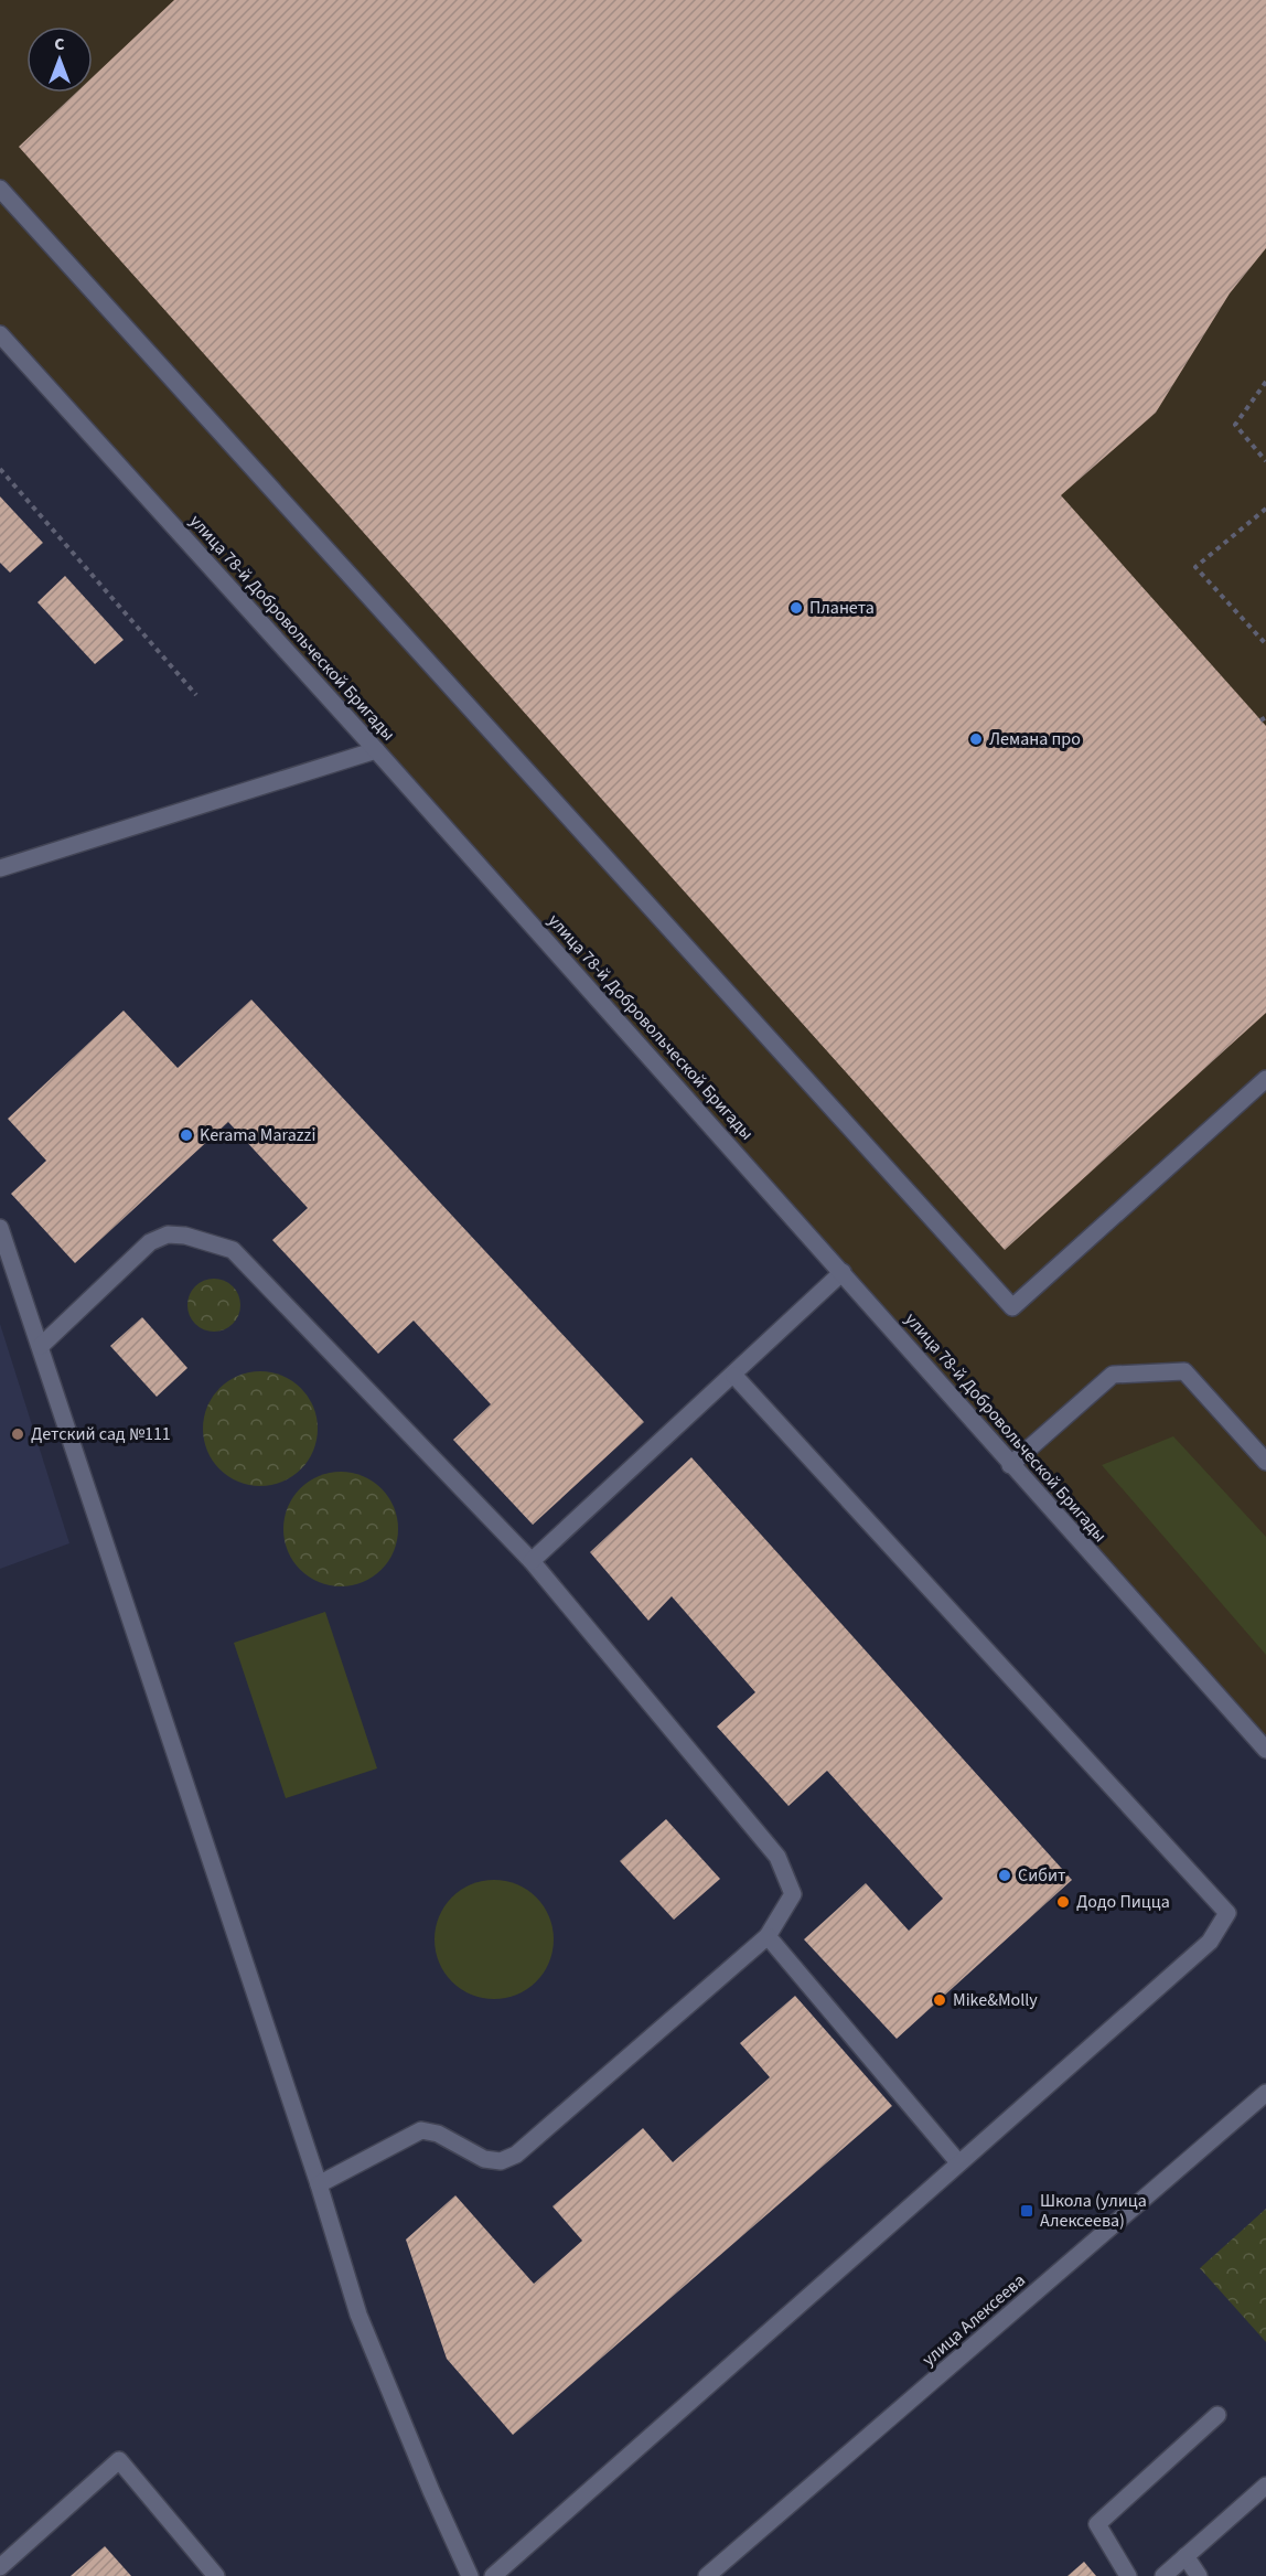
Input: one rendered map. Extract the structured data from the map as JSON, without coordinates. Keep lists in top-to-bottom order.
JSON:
{
  "streets": {
    "street": ["улица 78-й Добровольческой Бригады", "улица Алексеева"]
  },
  "places": {
    "other": [
      "Планета",
      "Лемана про",
      "Kerama Marazzi",
      "Детский сад №111",
      "Сибит",
      "Додо Пицца",
      "Mike&Molly"
    ],
    "transit": ["Школа (улица Алексеева)"]
  },
  "north": "top"
}
